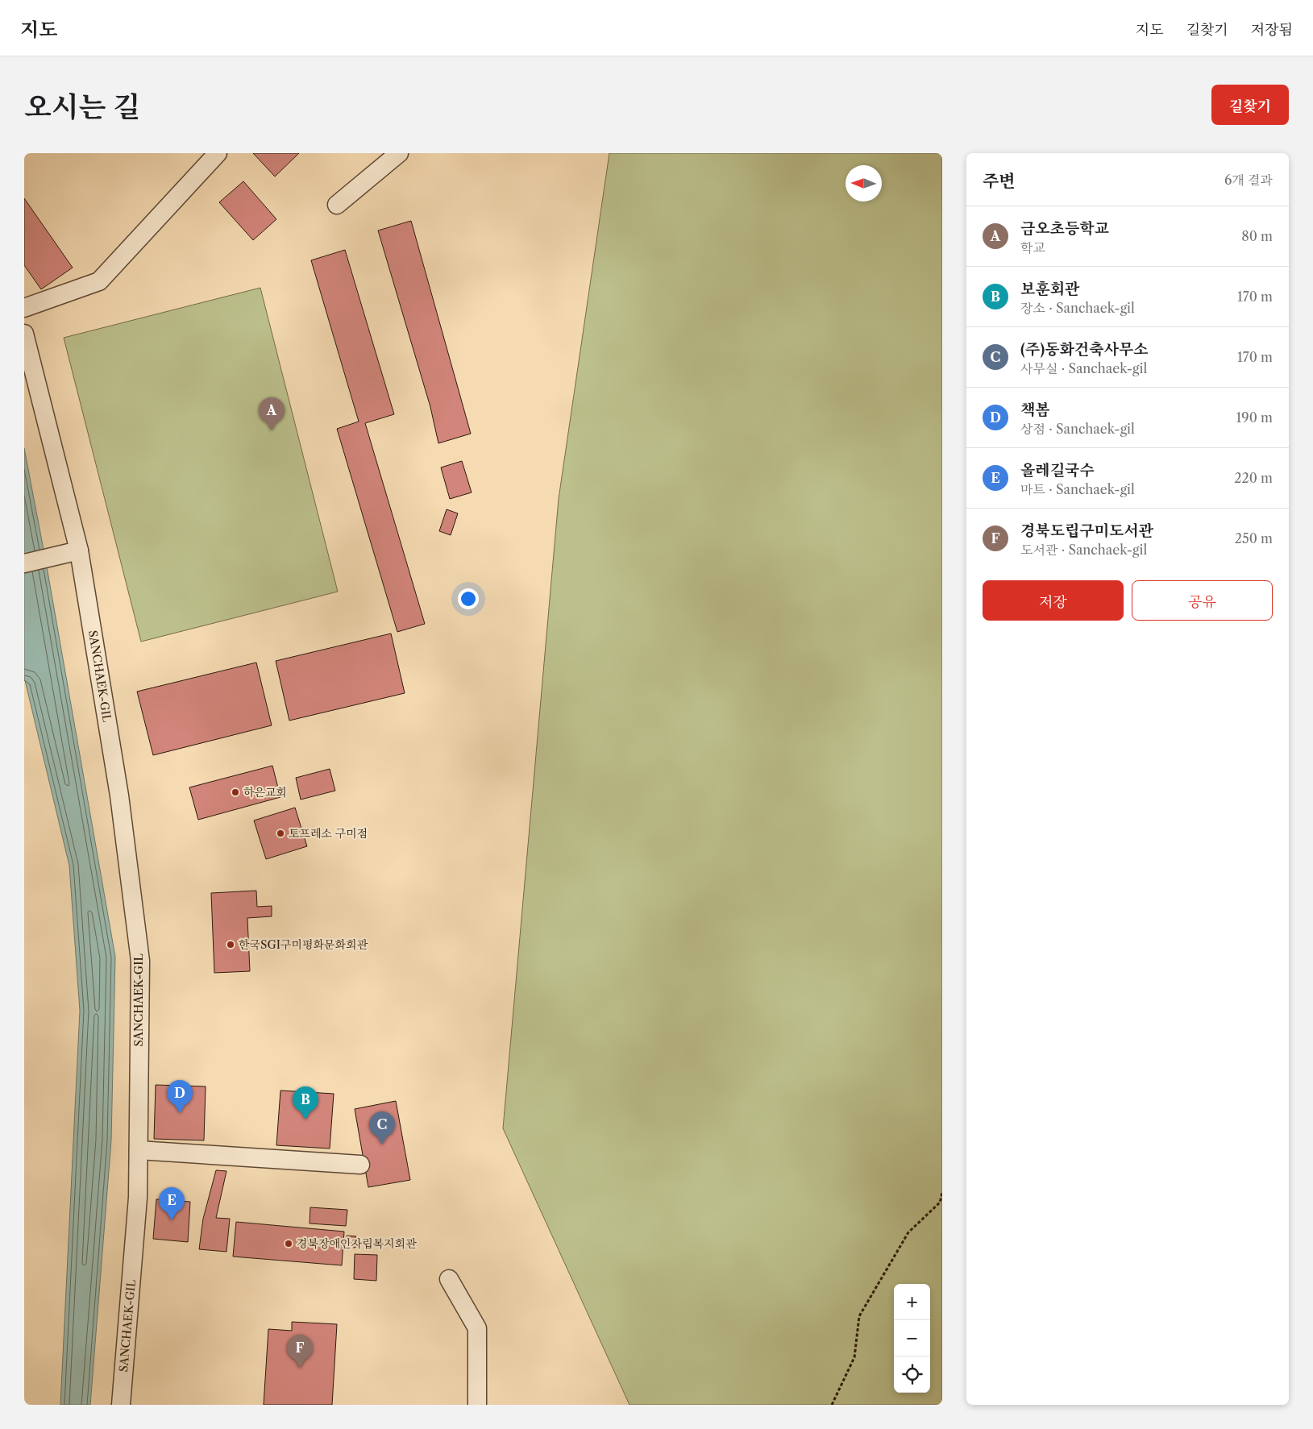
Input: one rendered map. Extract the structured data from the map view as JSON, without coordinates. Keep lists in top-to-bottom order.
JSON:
{
  "streets": {
    "street": ["SANCHAEK-GIL"]
  },
  "places": [
    "하은교회",
    "토프레소 구미점",
    "한국SGI구미평화문화회관",
    "경북장애인자립복지회관"
  ],
  "north": "left",
  "page": {
    "header": "지도",
    "nav": ["지도", "길찾기", "저장됨"],
    "title": "오시는 길",
    "buttons": [
      "길찾기",
      ["저장", "공유"]
    ],
    "heading": ["주변", "6개 결과"],
    "list": [
      {
        "mark": "A",
        "name": "금오초등학교",
        "note": "학교",
        "value": "80 m"
      },
      {
        "mark": "B",
        "name": "보훈회관",
        "note": "장소 · Sanchaek-gil",
        "value": "170 m"
      },
      {
        "mark": "C",
        "name": "(주)동화건축사무소",
        "note": "사무실 · Sanchaek-gil",
        "value": "170 m"
      },
      {
        "mark": "D",
        "name": "책봄",
        "note": "상점 · Sanchaek-gil",
        "value": "190 m"
      },
      {
        "mark": "E",
        "name": "올레길국수",
        "note": "마트 · Sanchaek-gil",
        "value": "220 m"
      },
      {
        "mark": "F",
        "name": "경북도립구미도서관",
        "note": "도서관 · Sanchaek-gil",
        "value": "250 m"
      }
    ],
    "pins": [
      "A",
      "D",
      "B",
      "C",
      "E",
      "F"
    ],
    "map_buttons": ["+", "−"]
  }
}
